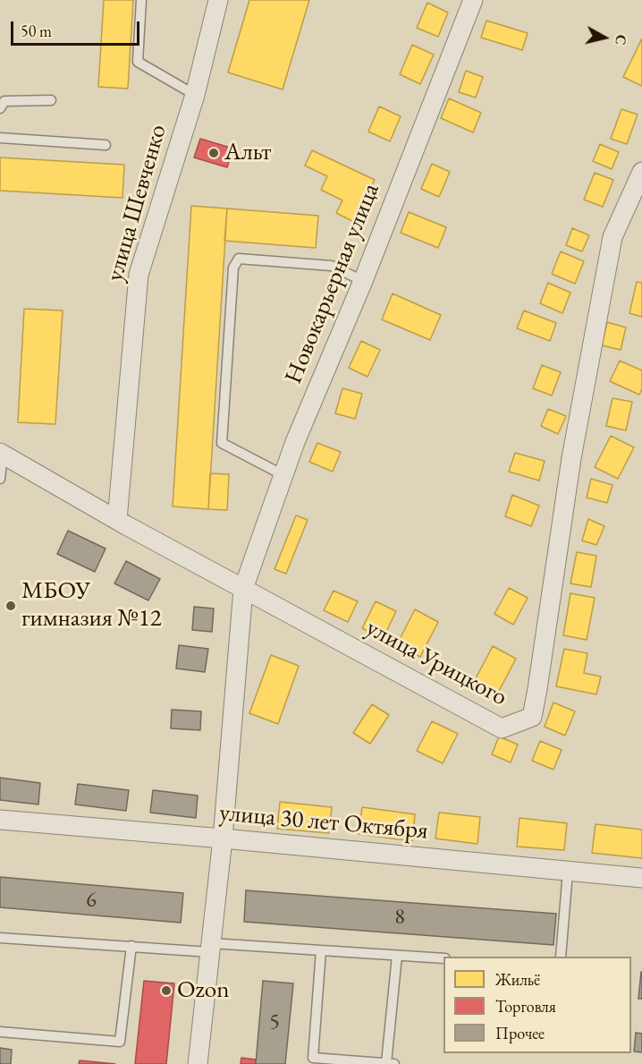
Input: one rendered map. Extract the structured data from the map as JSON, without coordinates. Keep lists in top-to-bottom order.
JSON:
{
  "streets": {
    "street": [
      "улица Шевченко",
      "Новокарьерная улица",
      "улица Урицкого",
      "улица 30 лет Октября"
    ]
  },
  "crossings": [
    ["улица Шевченко", "улица Урицкого"],
    ["Новокарьерная улица", "улица Урицкого"],
    ["Новокарьерная улица", "улица 30 лет Октября"]
  ],
  "places": ["Альт", "МБОУ гимназия №12", "Ozon"],
  "house_numbers": ["6", "8", "5"],
  "legend": ["Жильё", "Торговля", "Прочее"],
  "scale_bar": "50 m",
  "north": "right"
}
